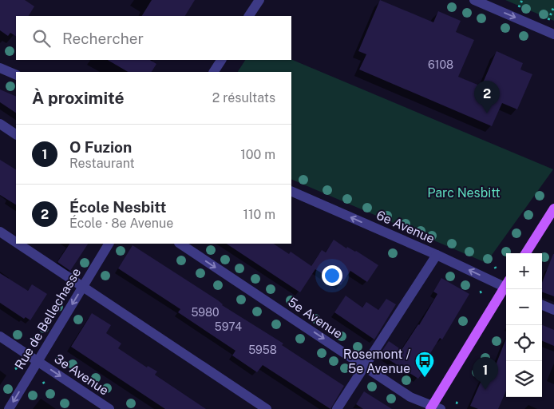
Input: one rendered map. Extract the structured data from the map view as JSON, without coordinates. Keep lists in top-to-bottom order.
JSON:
{
  "streets": {
    "street": [
      "6e Avenue",
      "5e Avenue",
      "Rue de Bellechasse",
      "3e Avenue"
    ]
  },
  "crossings": [
    ["Rue de Bellechasse", "3e Avenue"]
  ],
  "one_way": ["6e Avenue", "Rue de Bellechasse"],
  "parks": ["Parc Nesbitt"],
  "places": {
    "bus stop": ["Rosemont / 5e Avenue"]
  },
  "house_numbers": [
    "6108",
    "5980",
    "5974",
    "5958"
  ],
  "page": {
    "search": "Rechercher",
    "heading": ["À proximité", "2 résultats"],
    "pins": ["2", "1"],
    "list": [
      {
        "mark": "1",
        "name": "O Fuzion",
        "note": "Restaurant",
        "value": "100 m"
      },
      {
        "mark": "2",
        "name": "École Nesbitt",
        "note": "École · 8e Avenue",
        "value": "110 m"
      }
    ],
    "map_buttons": ["+", "−"]
  }
}
